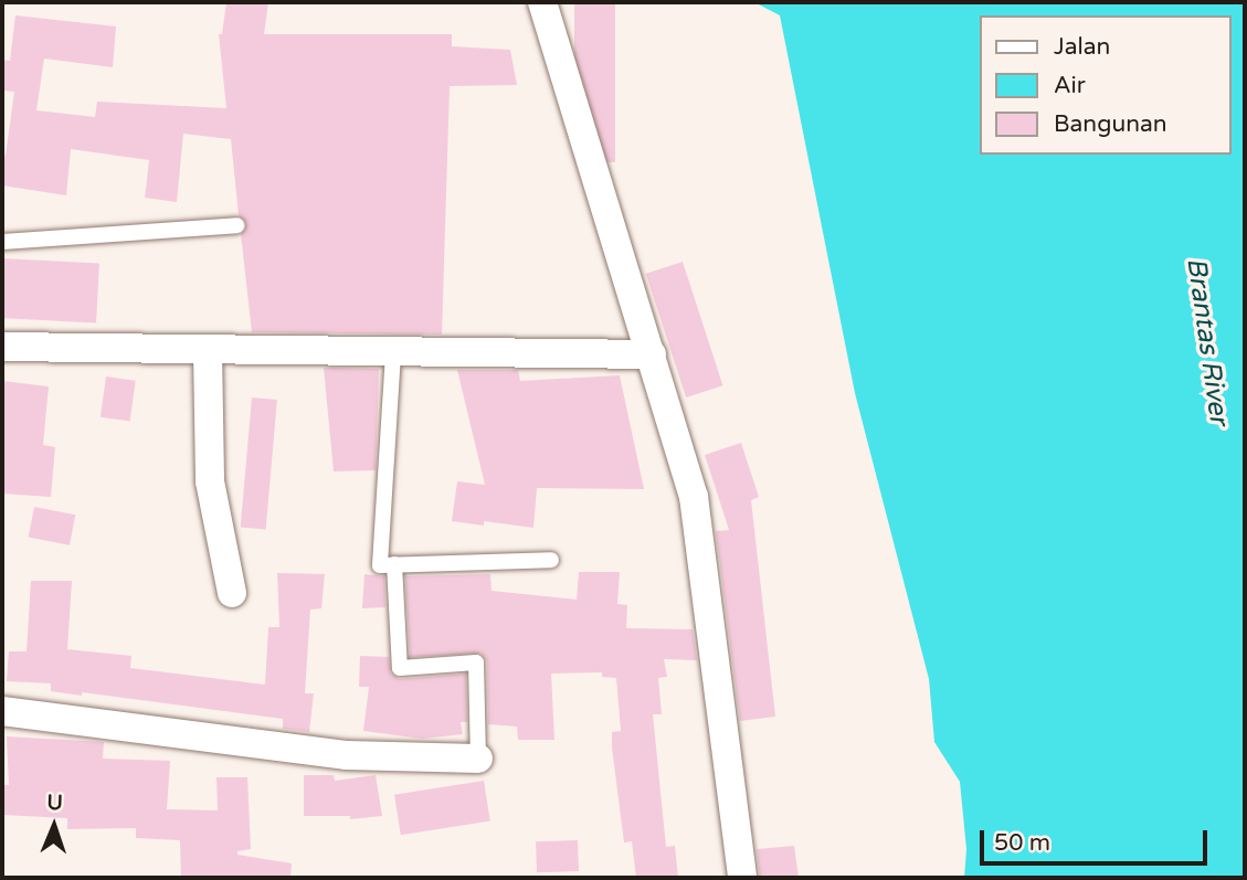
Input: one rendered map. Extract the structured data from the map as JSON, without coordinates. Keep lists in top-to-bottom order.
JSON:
{
  "water": ["Brantas River"],
  "legend": ["Jalan", "Air", "Bangunan"],
  "scale_bar": "50 m",
  "north": "top"
}
